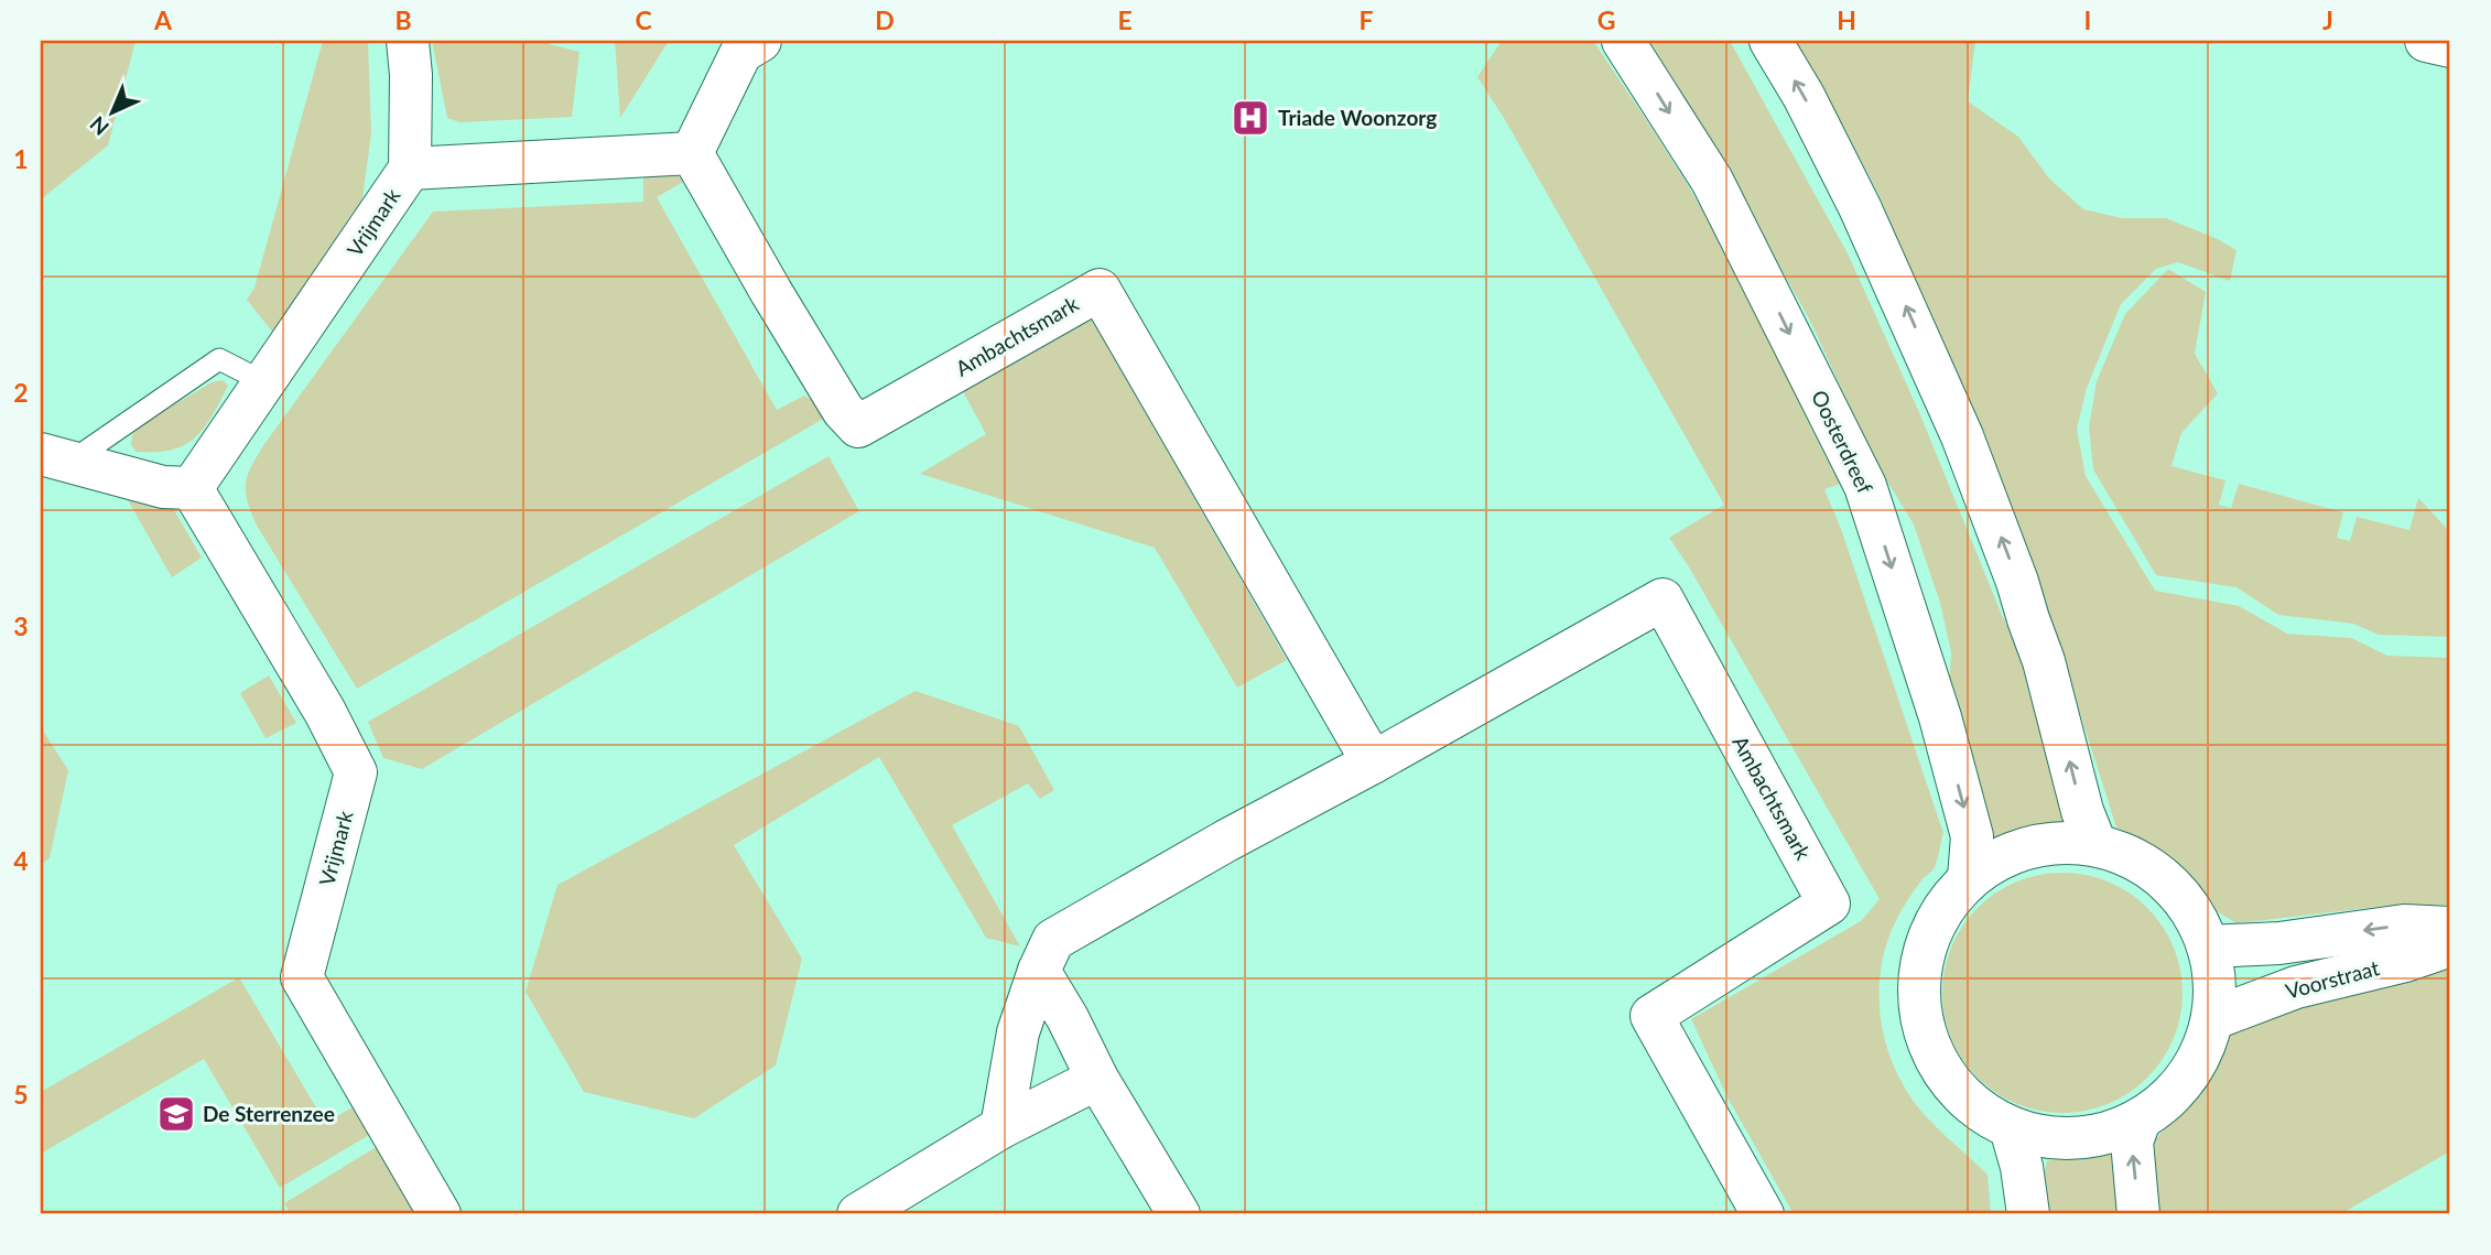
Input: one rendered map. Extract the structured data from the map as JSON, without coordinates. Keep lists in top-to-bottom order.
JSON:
{
  "streets": {
    "street": [
      "Vrijmark",
      "Ambachtsmark",
      "Oosterdreef",
      "Voorstraat"
    ]
  },
  "places": {
    "hospital": ["Triade Woonzorg"],
    "school or university": ["De Sterrenzee"]
  },
  "north": "bottom left",
  "grid": {
    "columns": [
      "A",
      "B",
      "C",
      "D",
      "E",
      "F",
      "G",
      "H",
      "I",
      "J"
    ],
    "rows": [
      "1",
      "2",
      "3",
      "4",
      "5"
    ]
  }
}
